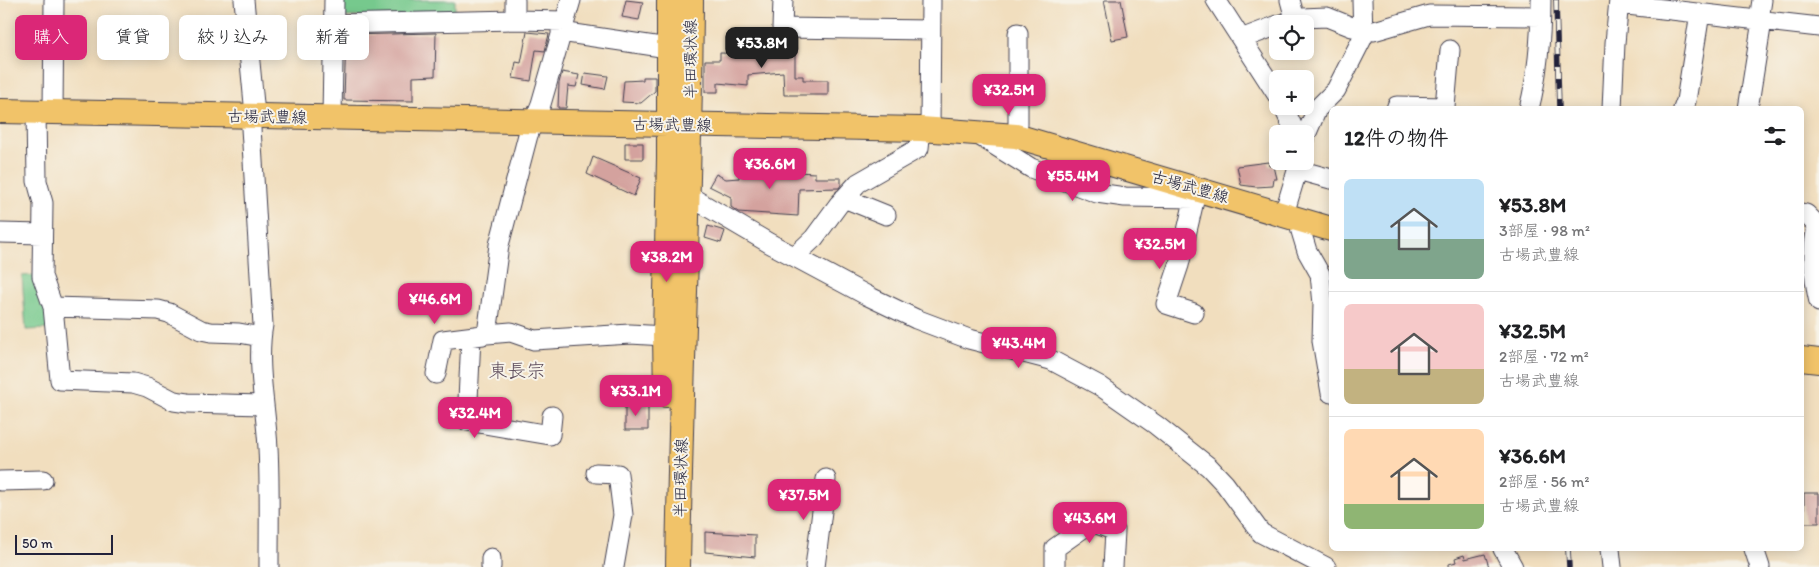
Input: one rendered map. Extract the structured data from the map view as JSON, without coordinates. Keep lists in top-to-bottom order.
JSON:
{
  "streets": {
    "main road": ["半田環状線", "古場武豊線"]
  },
  "crossings": [
    ["半田環状線", "古場武豊線"]
  ],
  "districts": ["東長宗"],
  "scale_bar": "50 m",
  "page": {
    "map_buttons": ["+", "−"],
    "chip": [
      "購入",
      "賃貸",
      "絞り込み",
      "新着"
    ],
    "price": [
      "¥53.8M",
      "¥32.5M",
      "¥36.6M",
      "¥55.4M",
      "¥32.5M",
      "¥38.2M",
      "¥46.6M",
      "¥43.4M",
      "¥33.1M",
      "¥32.4M",
      "¥37.5M",
      "¥43.6M"
    ],
    "heading": "12件の物件",
    "list": [
      {
        "name": "¥53.8M",
        "note": "3部屋 · 98 m² · 古場武豊線"
      },
      {
        "name": "¥32.5M",
        "note": "2部屋 · 72 m² · 古場武豊線"
      },
      {
        "name": "¥36.6M",
        "note": "2部屋 · 56 m² · 古場武豊線"
      }
    ],
    "scale": "50 m"
  }
}
